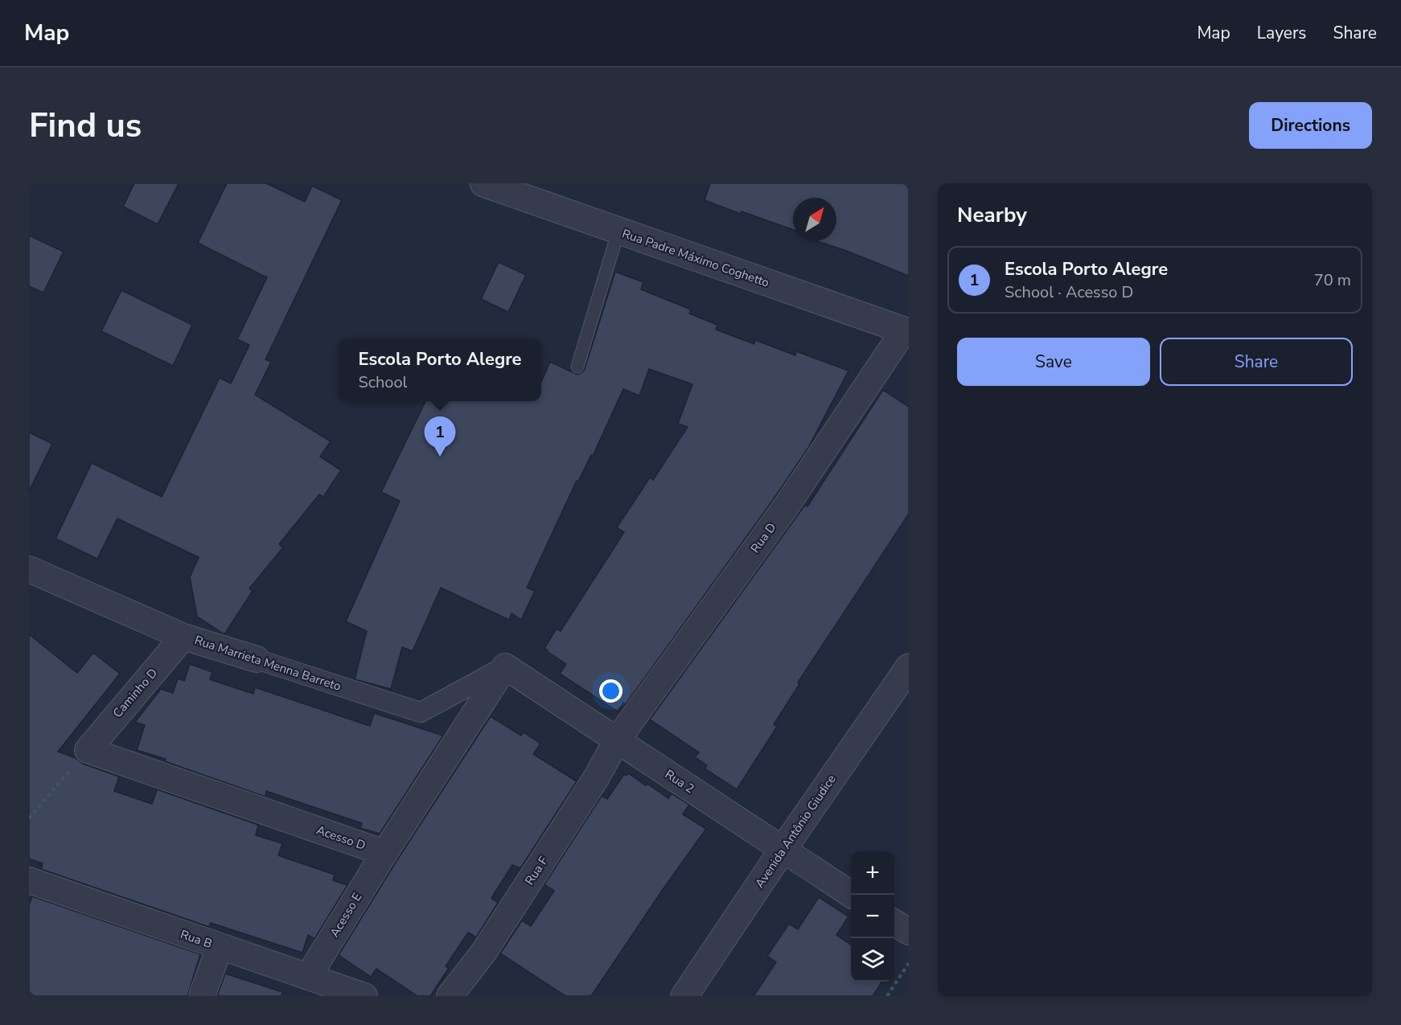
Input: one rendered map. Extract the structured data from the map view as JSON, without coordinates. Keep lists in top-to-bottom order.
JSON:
{
  "streets": {
    "street": [
      "Rua Padre Máximo Coghetto",
      "Rua D",
      "Rua Marrieta Menna Barreto",
      "Caminho D",
      "Rua 2",
      "Avenida Antônio Giudice",
      "Acesso D",
      "Rua F",
      "Acesso E",
      "Rua B"
    ]
  },
  "crossings": [
    ["Rua Padre Máximo Coghetto", "Rua D"],
    ["Rua D", "Rua 2"],
    ["Rua D", "Rua F"],
    ["Rua Marrieta Menna Barreto", "Caminho D"],
    ["Rua Marrieta Menna Barreto", "Rua 2"],
    ["Caminho D", "Acesso D"],
    ["Rua 2", "Avenida Antônio Giudice"],
    ["Rua 2", "Rua F"],
    ["Acesso D", "Acesso E"],
    ["Acesso E", "Rua B"]
  ],
  "north": "top right",
  "page": {
    "header": "Map",
    "nav": ["Map", "Layers", "Share"],
    "buttons": [
      "Directions",
      ["Save", "Share"]
    ],
    "title": "Find us",
    "heading": "Nearby",
    "list": [
      {
        "mark": "1",
        "name": "Escola Porto Alegre",
        "note": "School · Acesso D",
        "value": "70 m"
      }
    ],
    "popup": ["Escola Porto Alegre", "School"],
    "pins": "1",
    "map_buttons": ["+", "−"]
  }
}
